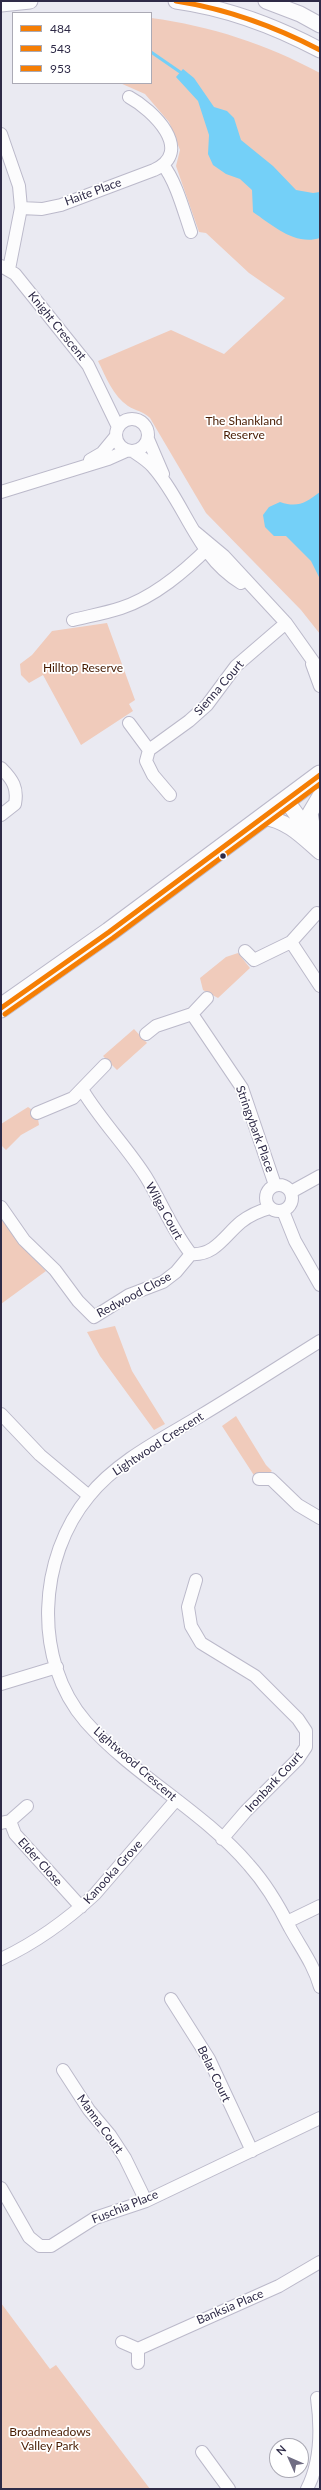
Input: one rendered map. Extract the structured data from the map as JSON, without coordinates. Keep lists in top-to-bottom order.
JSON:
{
  "streets": {
    "street": [
      "Haite Place",
      "Knight Crescent",
      "Sienna Court",
      "Stringybark Place",
      "Wilga Court",
      "Redwood Close",
      "Lightwood Crescent",
      "Ironbark Court",
      "Elder Close",
      "Kanooka Grove",
      "Belar Court",
      "Manna Court",
      "Fuschia Place",
      "Banksia Place"
    ]
  },
  "crossings": [
    ["Wilga Court", "Redwood Close"],
    ["Lightwood Crescent", "Ironbark Court"],
    ["Lightwood Crescent", "Kanooka Grove"],
    ["Elder Close", "Kanooka Grove"],
    ["Belar Court", "Fuschia Place"],
    ["Manna Court", "Fuschia Place"]
  ],
  "parks": ["The Shankland Reserve", "Hilltop Reserve", "Broadmeadows Valley Park"],
  "lines": ["transit line 953", "transit line 484", "transit line 543"],
  "legend": ["484", "543", "953"],
  "north": "top left"
}
